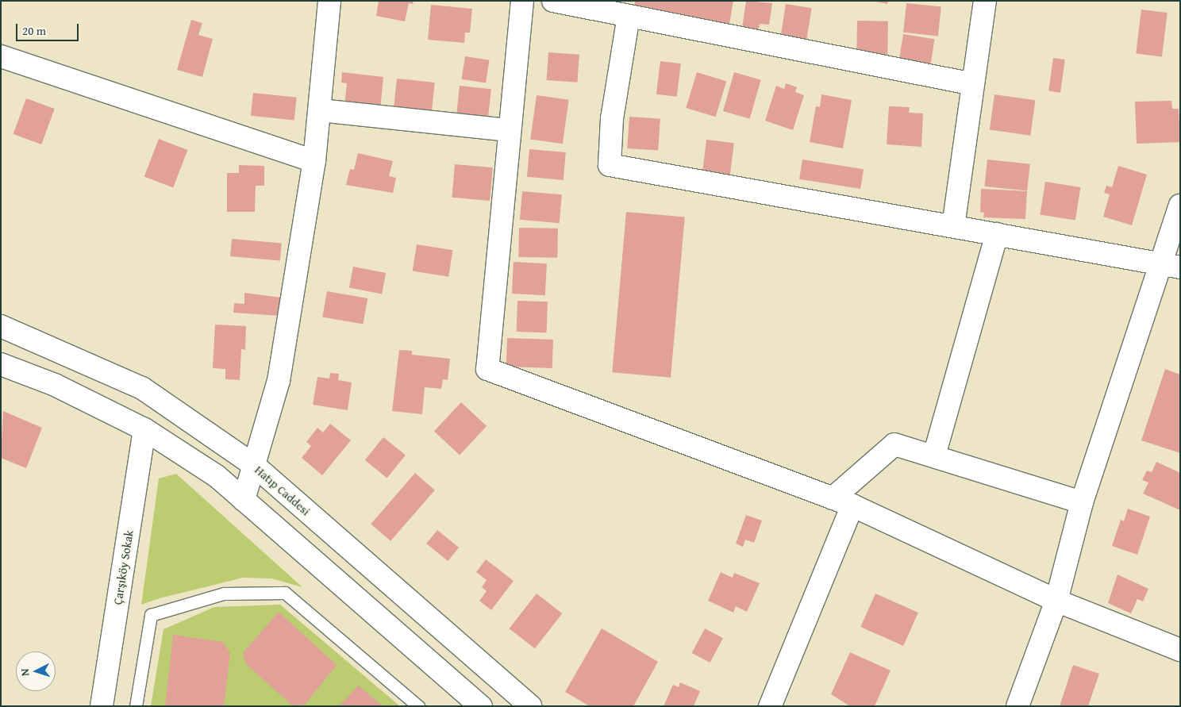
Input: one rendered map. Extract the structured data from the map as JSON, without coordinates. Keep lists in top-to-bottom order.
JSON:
{
  "streets": {
    "street": ["Hatıp Caddesi", "Çarşıköy Sokak"]
  },
  "scale_bar": "20 m",
  "north": "left"
}
